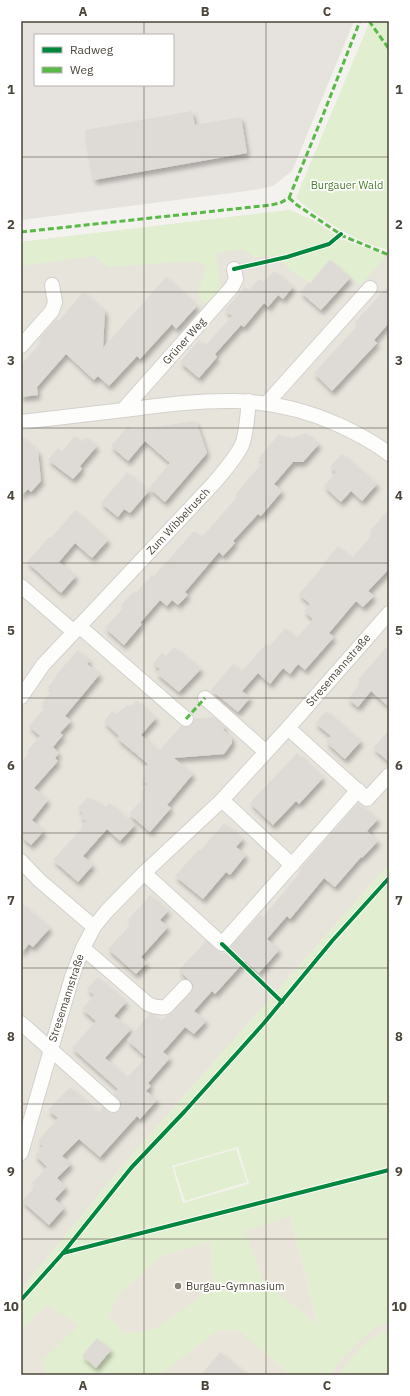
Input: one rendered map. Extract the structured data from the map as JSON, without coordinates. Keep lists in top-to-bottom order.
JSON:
{
  "streets": {
    "street": ["Grüner Weg", "Zum Wibbelrusch", "Stresemannstraße"]
  },
  "parks": ["Burgauer Wald"],
  "places": ["Burgau-Gymnasium"],
  "legend": ["Radweg", "Weg"],
  "grid": {
    "columns": ["A", "B", "C"],
    "rows": [
      "1",
      "2",
      "3",
      "4",
      "5",
      "6",
      "7",
      "8",
      "9",
      "10"
    ]
  }
}
